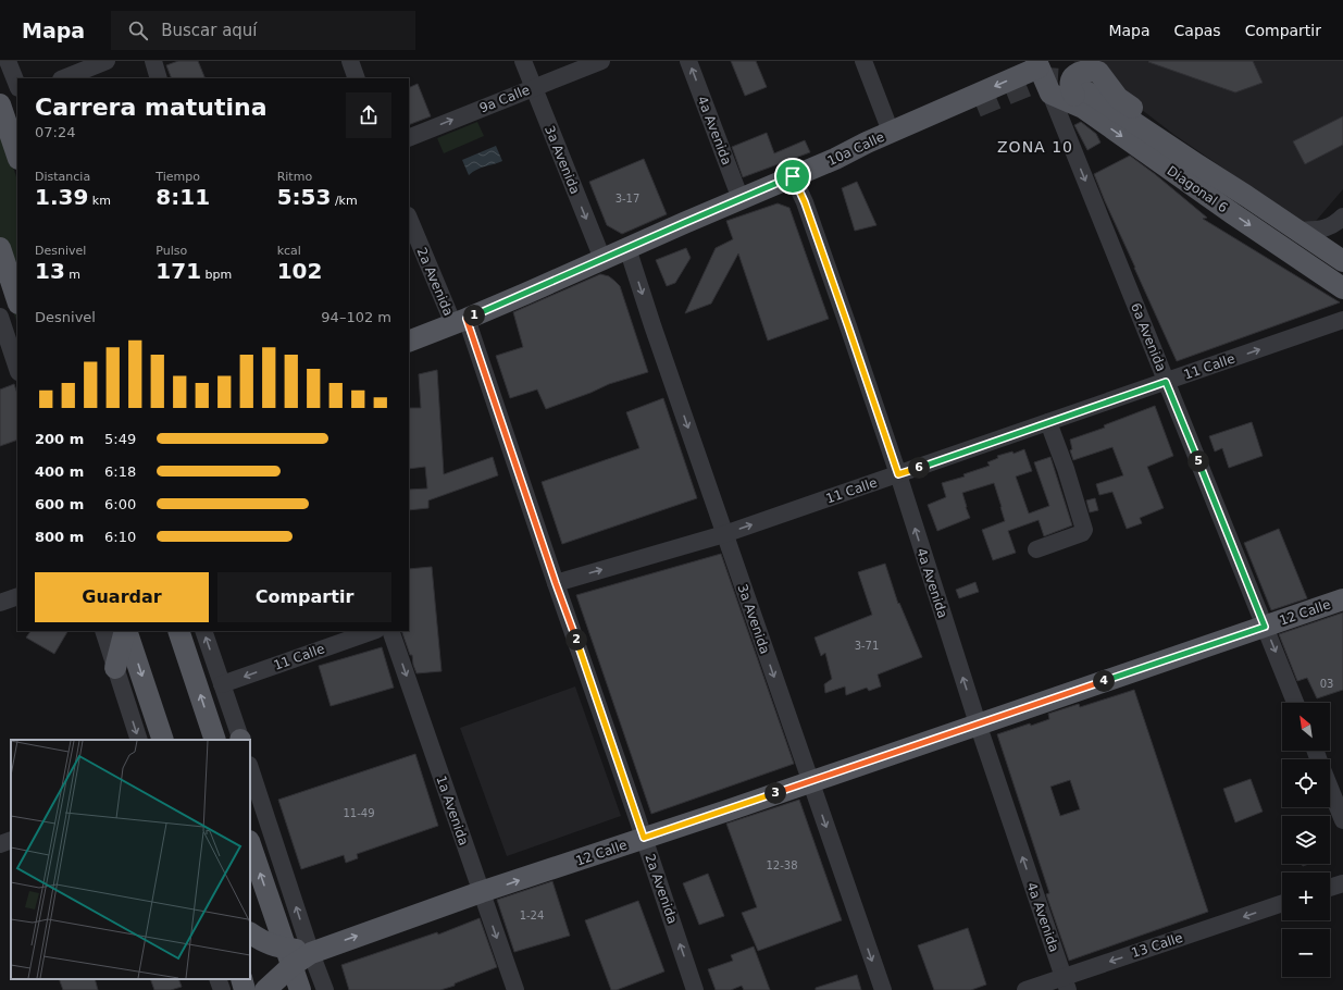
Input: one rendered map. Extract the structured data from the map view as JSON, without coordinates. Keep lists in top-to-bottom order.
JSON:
{
  "streets": {
    "main road": [
      "10a Calle",
      "Diagonal 6",
      "6a Avenida",
      "12 Calle"
    ],
    "street": [
      "9a Calle",
      "4a Avenida",
      "3a Avenida",
      "2a Avenida",
      "11 Calle",
      "1a Avenida",
      "13 Calle"
    ]
  },
  "crossings": [
    ["9a Calle", "3a Avenida"],
    ["4a Avenida", "10a Calle"],
    ["4a Avenida", "11 Calle"],
    ["4a Avenida", "12 Calle"],
    ["4a Avenida", "13 Calle"],
    ["10a Calle", "3a Avenida"],
    ["10a Calle", "2a Avenida"],
    ["10a Calle", "6a Avenida"],
    ["3a Avenida", "11 Calle"],
    ["3a Avenida", "12 Calle"],
    ["Diagonal 6", "6a Avenida"],
    ["2a Avenida", "11 Calle"],
    ["2a Avenida", "12 Calle"],
    ["6a Avenida", "11 Calle"],
    ["6a Avenida", "12 Calle"],
    ["12 Calle", "1a Avenida"]
  ],
  "one_way": [
    "9a Calle",
    "4a Avenida",
    "3a Avenida",
    "6a Avenida",
    "1a Avenida",
    "13 Calle"
  ],
  "districts": ["ZONA 10"],
  "house_numbers": [
    "3-17",
    "3-71",
    "03",
    "11-49",
    "12-38",
    "1-24"
  ],
  "north": "top left",
  "page": {
    "header": "Mapa",
    "search": "Buscar aquí",
    "nav": ["Mapa", "Capas", "Compartir"],
    "heading": ["Carrera matutina", "07:24"],
    "stats": [
      ["Distancia", "1.39 km"],
      ["Tiempo", "8:11"],
      ["Ritmo", "5:53 /km"],
      ["Desnivel", "13 m"],
      ["Pulso", "171 bpm"],
      ["kcal", "102"]
    ],
    "chart": ["Desnivel", "94–102 m"],
    "pins": [
      "1",
      "5",
      "6",
      "2",
      "4",
      "3"
    ],
    "list": [
      {
        "name": "200 m",
        "note": "5:49"
      },
      {
        "name": "400 m",
        "note": "6:18"
      },
      {
        "name": "600 m",
        "note": "6:00"
      },
      {
        "name": "800 m",
        "note": "6:10"
      }
    ],
    "buttons": ["Guardar", "Compartir"],
    "map_buttons": ["+", "−"]
  }
}
